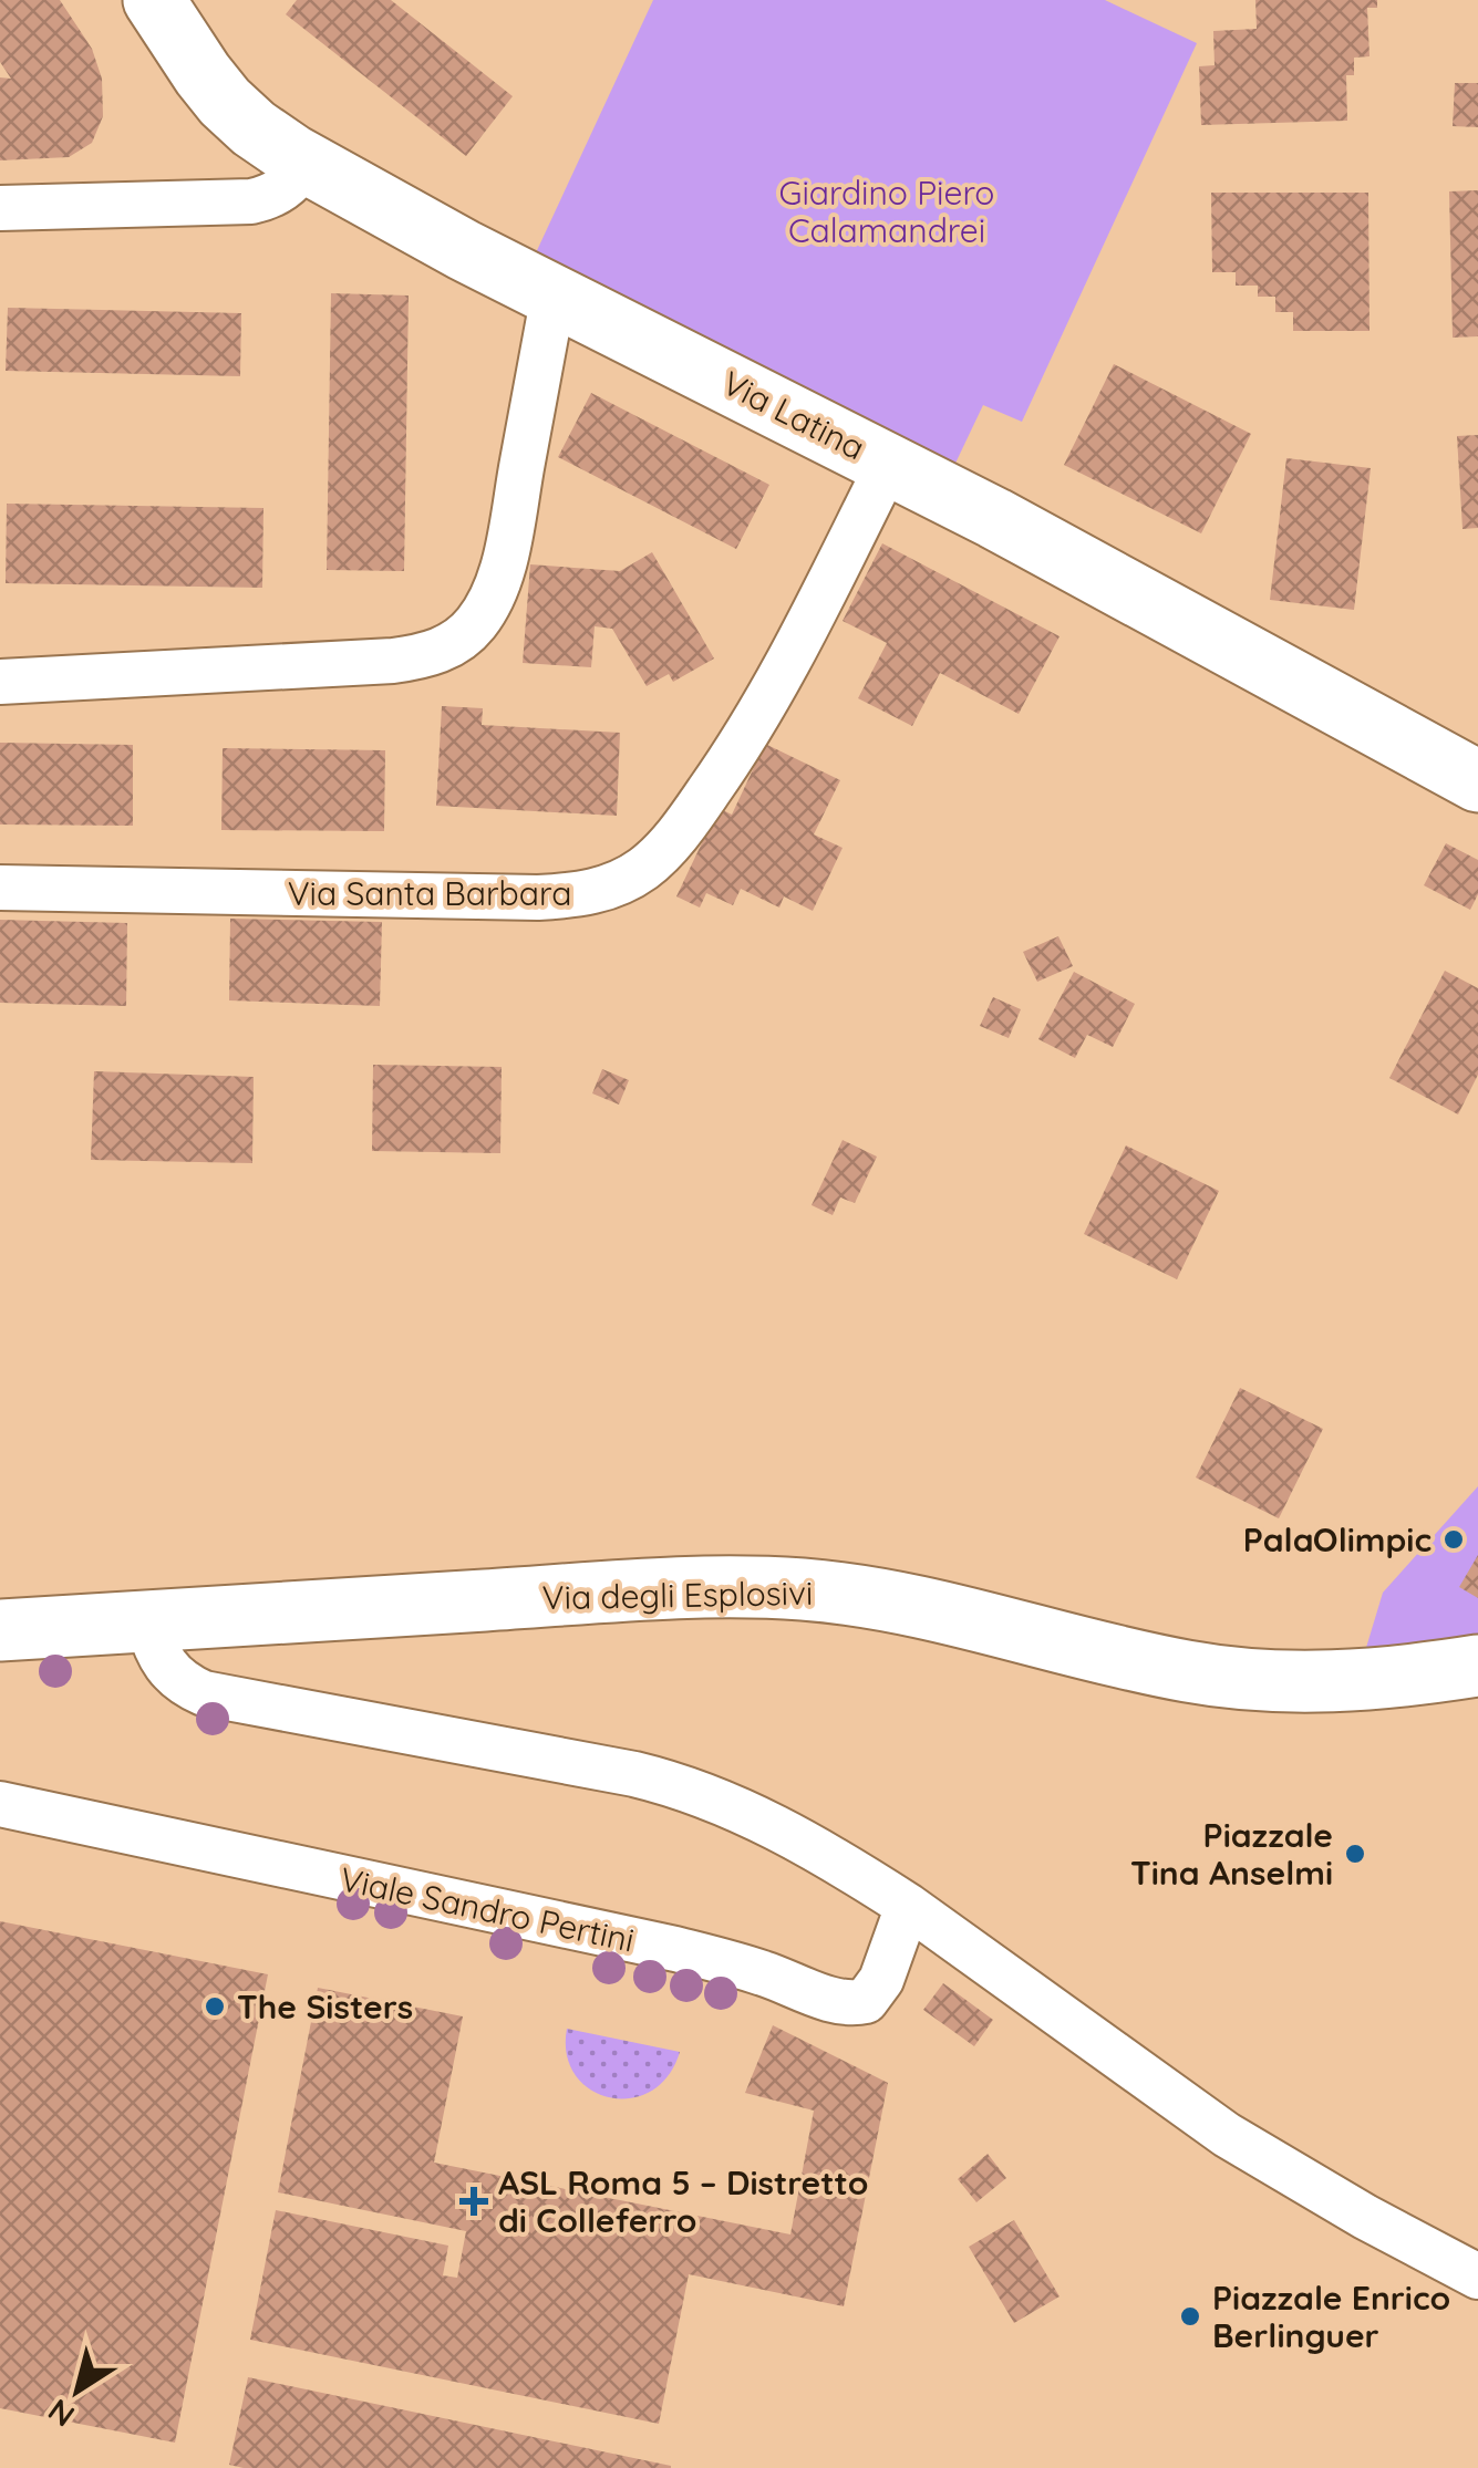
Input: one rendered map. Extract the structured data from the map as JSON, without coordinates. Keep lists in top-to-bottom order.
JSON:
{
  "streets": {
    "main road": ["Via Latina", "Via degli Esplosivi"],
    "street": ["Via Santa Barbara", "Viale Sandro Pertini"]
  },
  "crossings": [
    ["Via Latina", "Via Santa Barbara"]
  ],
  "parks": ["Giardino Piero Calamandrei"],
  "places": {
    "other": [
      "PalaOlimpic",
      "Piazzale Tina Anselmi",
      "The Sisters",
      "Piazzale Enrico Berlinguer"
    ],
    "health": ["ASL Roma 5 – Distretto di Colleferro"]
  },
  "north": "bottom left"
}
